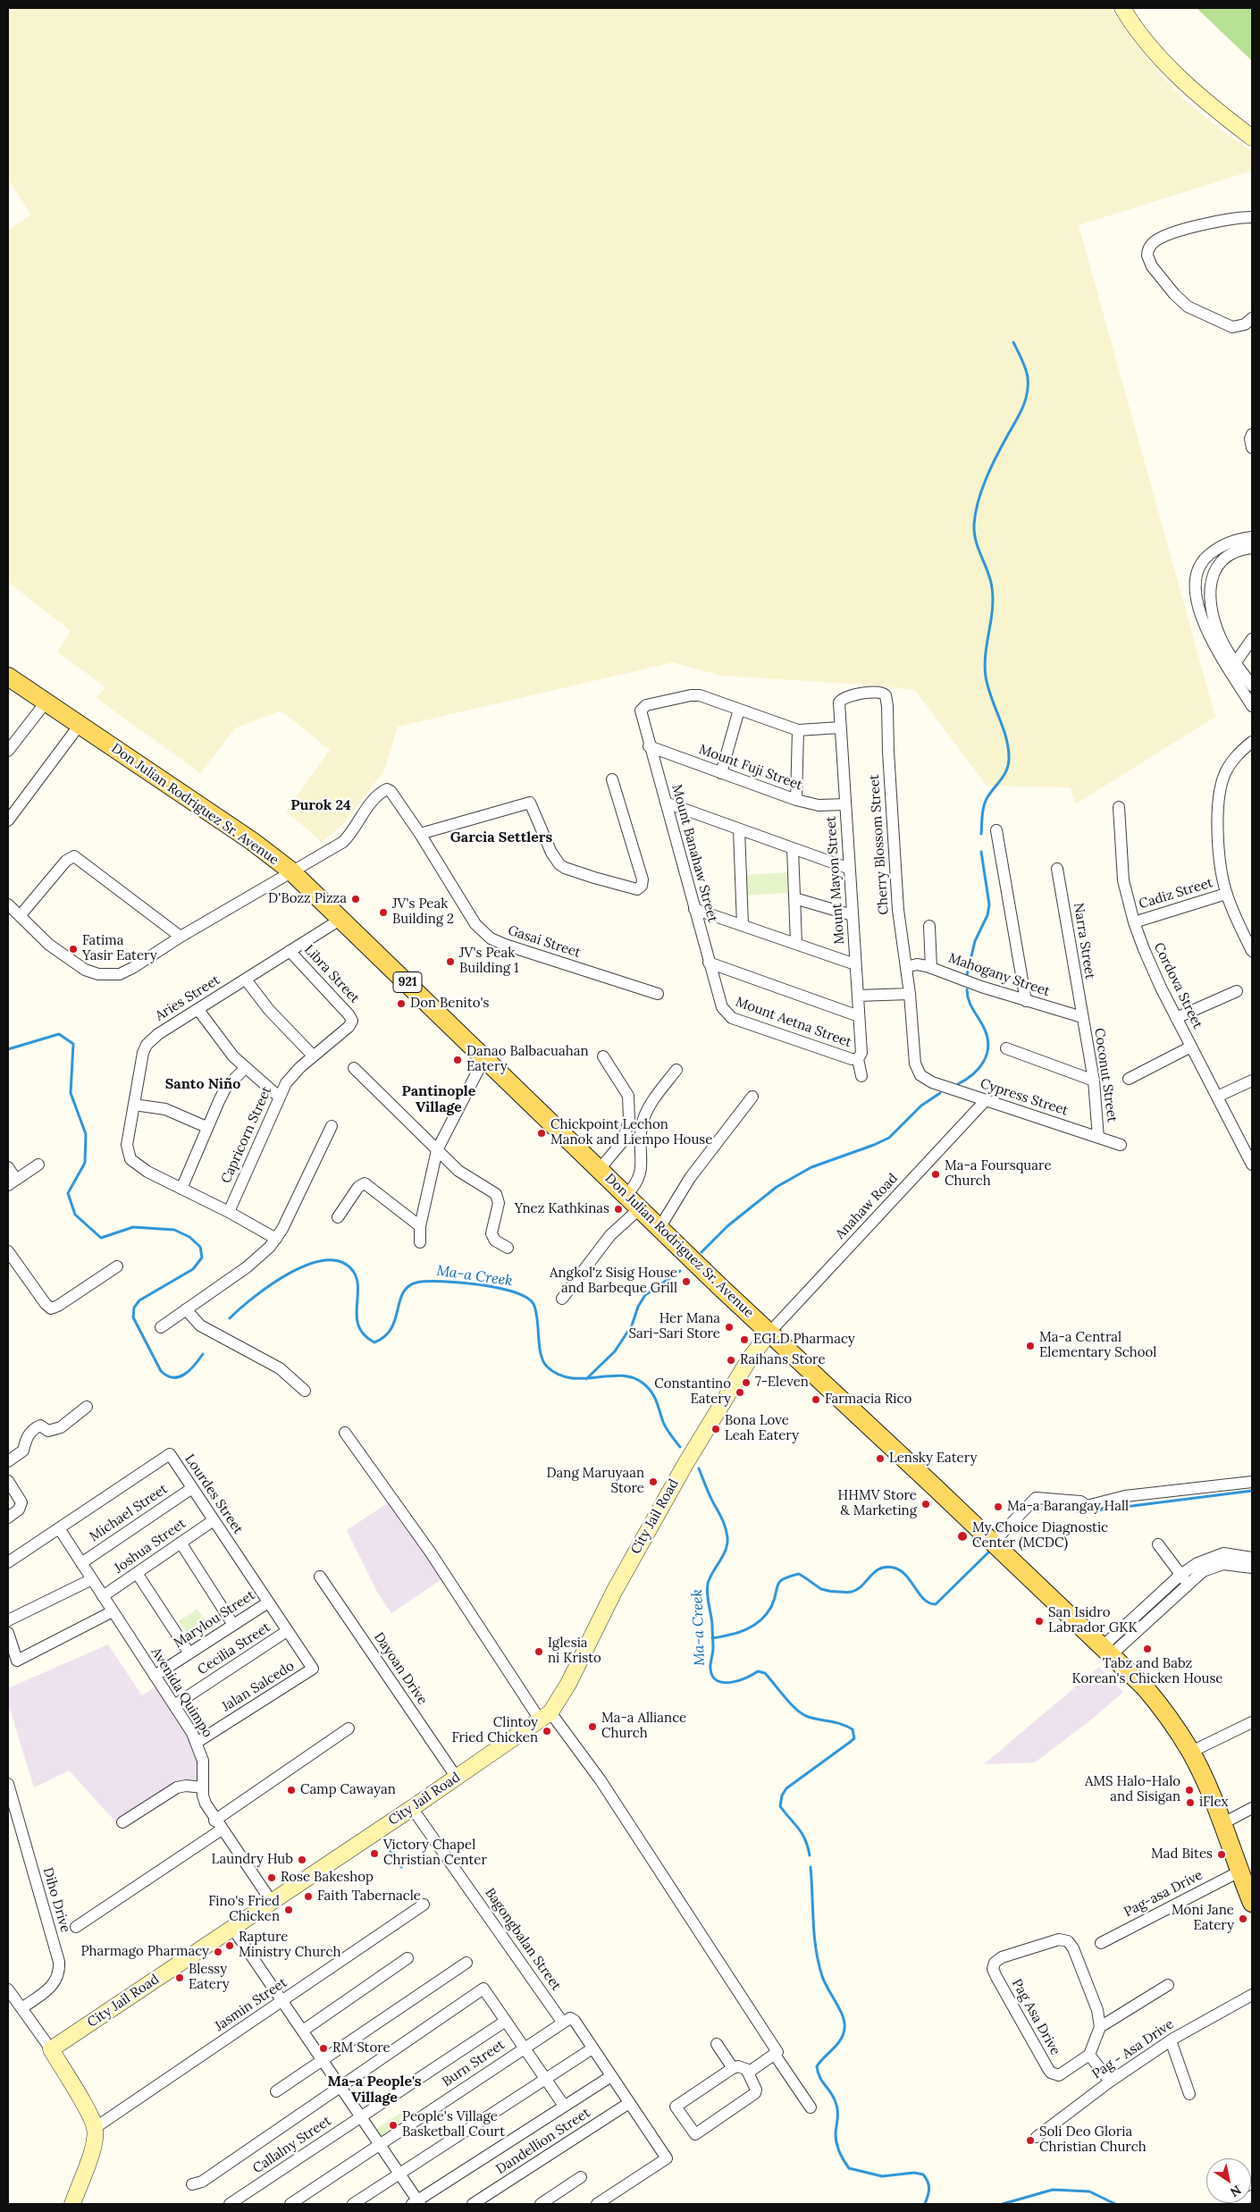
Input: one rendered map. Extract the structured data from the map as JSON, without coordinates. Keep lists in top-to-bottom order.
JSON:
{
  "streets": {
    "main road": ["Don Julian Rodriguez Sr. Avenue", "921"],
    "street": [
      "Mount Fuji Street",
      "Cherry Blossom Street",
      "Mount Banahaw Street",
      "Mount Mayon Street",
      "Cadiz Street",
      "Narra Street",
      "Gasai Street",
      "Libra Street",
      "Mahogany Street",
      "Cordova Street",
      "Aries Street",
      "Mount Aetna Street",
      "Coconut Street",
      "Cypress Street",
      "Capricorn Street",
      "Anahaw Road",
      "Lourdes Street",
      "Michael Street",
      "City Jail Road",
      "Joshua Street",
      "Marylou Street",
      "Cecilia Street",
      "Dayoan Drive",
      "Jalan Salcedo",
      "Avenida Quimpo",
      "Pag-asa Drive",
      "Diho Drive",
      "Bagongbalan Street",
      "Jasmin Street",
      "Pag Asa Drive",
      "Pag - Asa Drive",
      "Burn Street",
      "Dandellion Street",
      "Callalny Street"
    ]
  },
  "crossings": [
    ["Mount Fuji Street", "Mount Banahaw Street"],
    ["Mount Fuji Street", "Mount Mayon Street"],
    ["Don Julian Rodriguez Sr. Avenue", "Gasai Street"],
    ["Don Julian Rodriguez Sr. Avenue", "Aries Street"],
    ["Don Julian Rodriguez Sr. Avenue", "Anahaw Road"],
    ["Don Julian Rodriguez Sr. Avenue", "City Jail Road"],
    ["Don Julian Rodriguez Sr. Avenue", "Pag-asa Drive"],
    ["Cherry Blossom Street", "Mount Mayon Street"],
    ["Cherry Blossom Street", "Mahogany Street"],
    ["Cherry Blossom Street", "Cypress Street"],
    ["Mount Banahaw Street", "Mount Aetna Street"],
    ["Mount Mayon Street", "Mount Aetna Street"],
    ["Cadiz Street", "Cordova Street"],
    ["Narra Street", "Mahogany Street"],
    ["Narra Street", "Coconut Street"],
    ["Libra Street", "Aries Street"],
    ["Libra Street", "Capricorn Street"],
    ["Mahogany Street", "Coconut Street"],
    ["Coconut Street", "Cypress Street"],
    ["Cypress Street", "Anahaw Road"],
    ["Anahaw Road", "City Jail Road"],
    ["Lourdes Street", "Michael Street"],
    ["Lourdes Street", "Joshua Street"],
    ["Lourdes Street", "Marylou Street"],
    ["Lourdes Street", "Cecilia Street"],
    ["Lourdes Street", "Jalan Salcedo"],
    ["Lourdes Street", "Avenida Quimpo"],
    ["Michael Street", "Avenida Quimpo"],
    ["City Jail Road", "Dayoan Drive"],
    ["City Jail Road", "Avenida Quimpo"],
    ["City Jail Road", "Bagongbalan Street"],
    ["Joshua Street", "Avenida Quimpo"],
    ["Marylou Street", "Avenida Quimpo"],
    ["Cecilia Street", "Avenida Quimpo"],
    ["Jalan Salcedo", "Avenida Quimpo"],
    ["Bagongbalan Street", "Burn Street"]
  ],
  "districts": [
    "Purok 24",
    "Garcia Settlers",
    "Santo Niño",
    "Pantinople Village",
    "Ma-a People's Village"
  ],
  "water": ["Ma-a Creek"],
  "places": [
    "D'Bozz Pizza",
    "JV's Peak Building 2",
    "Fatima Yasir Eatery",
    "JV's Peak Building 1",
    "Don Benito's",
    "Danao Balbacuahan Eatery",
    "Chickpoint Lechon Manok and Liempo House",
    "Ma-a Foursquare Church",
    "Ynez Kathkinas",
    "Angkol'z Sisig House and Barbeque Grill",
    "Her Mana Sari-Sari Store",
    "EGLD Pharmacy",
    "Ma-a Central Elementary School",
    "Raihans Store",
    "7-Eleven",
    "Constantino Eatery",
    "Farmacia Rico",
    "Bona Love Leah Eatery",
    "Lensky Eatery",
    "Dang Maruyaan Store",
    "HHMV Store & Marketing",
    "Ma-a Barangay Hall",
    "My Choice Diagnostic Center (MCDC)",
    "San Isidro Labrador GKK",
    "Tabz and Babz Korean's Chicken House",
    "Iglesia ni Kristo",
    "Ma-a Alliance Church",
    "Clintoy Fried Chicken",
    "Camp Cawayan",
    "AMS Halo-Halo and Sisigan",
    "iFlex",
    "Victory Chapel Christian Center",
    "Mad Bites",
    "Laundry Hub",
    "Rose Bakeshop",
    "Faith Tabernacle",
    "Fino's Fried Chicken",
    "Moni Jane Eatery",
    "Rapture Ministry Church",
    "Pharmago Pharmacy",
    "Blessy Eatery",
    "RM Store",
    "People's Village Basketball Court",
    "Soli Deo Gloria Christian Church"
  ],
  "north": "bottom right"
}
